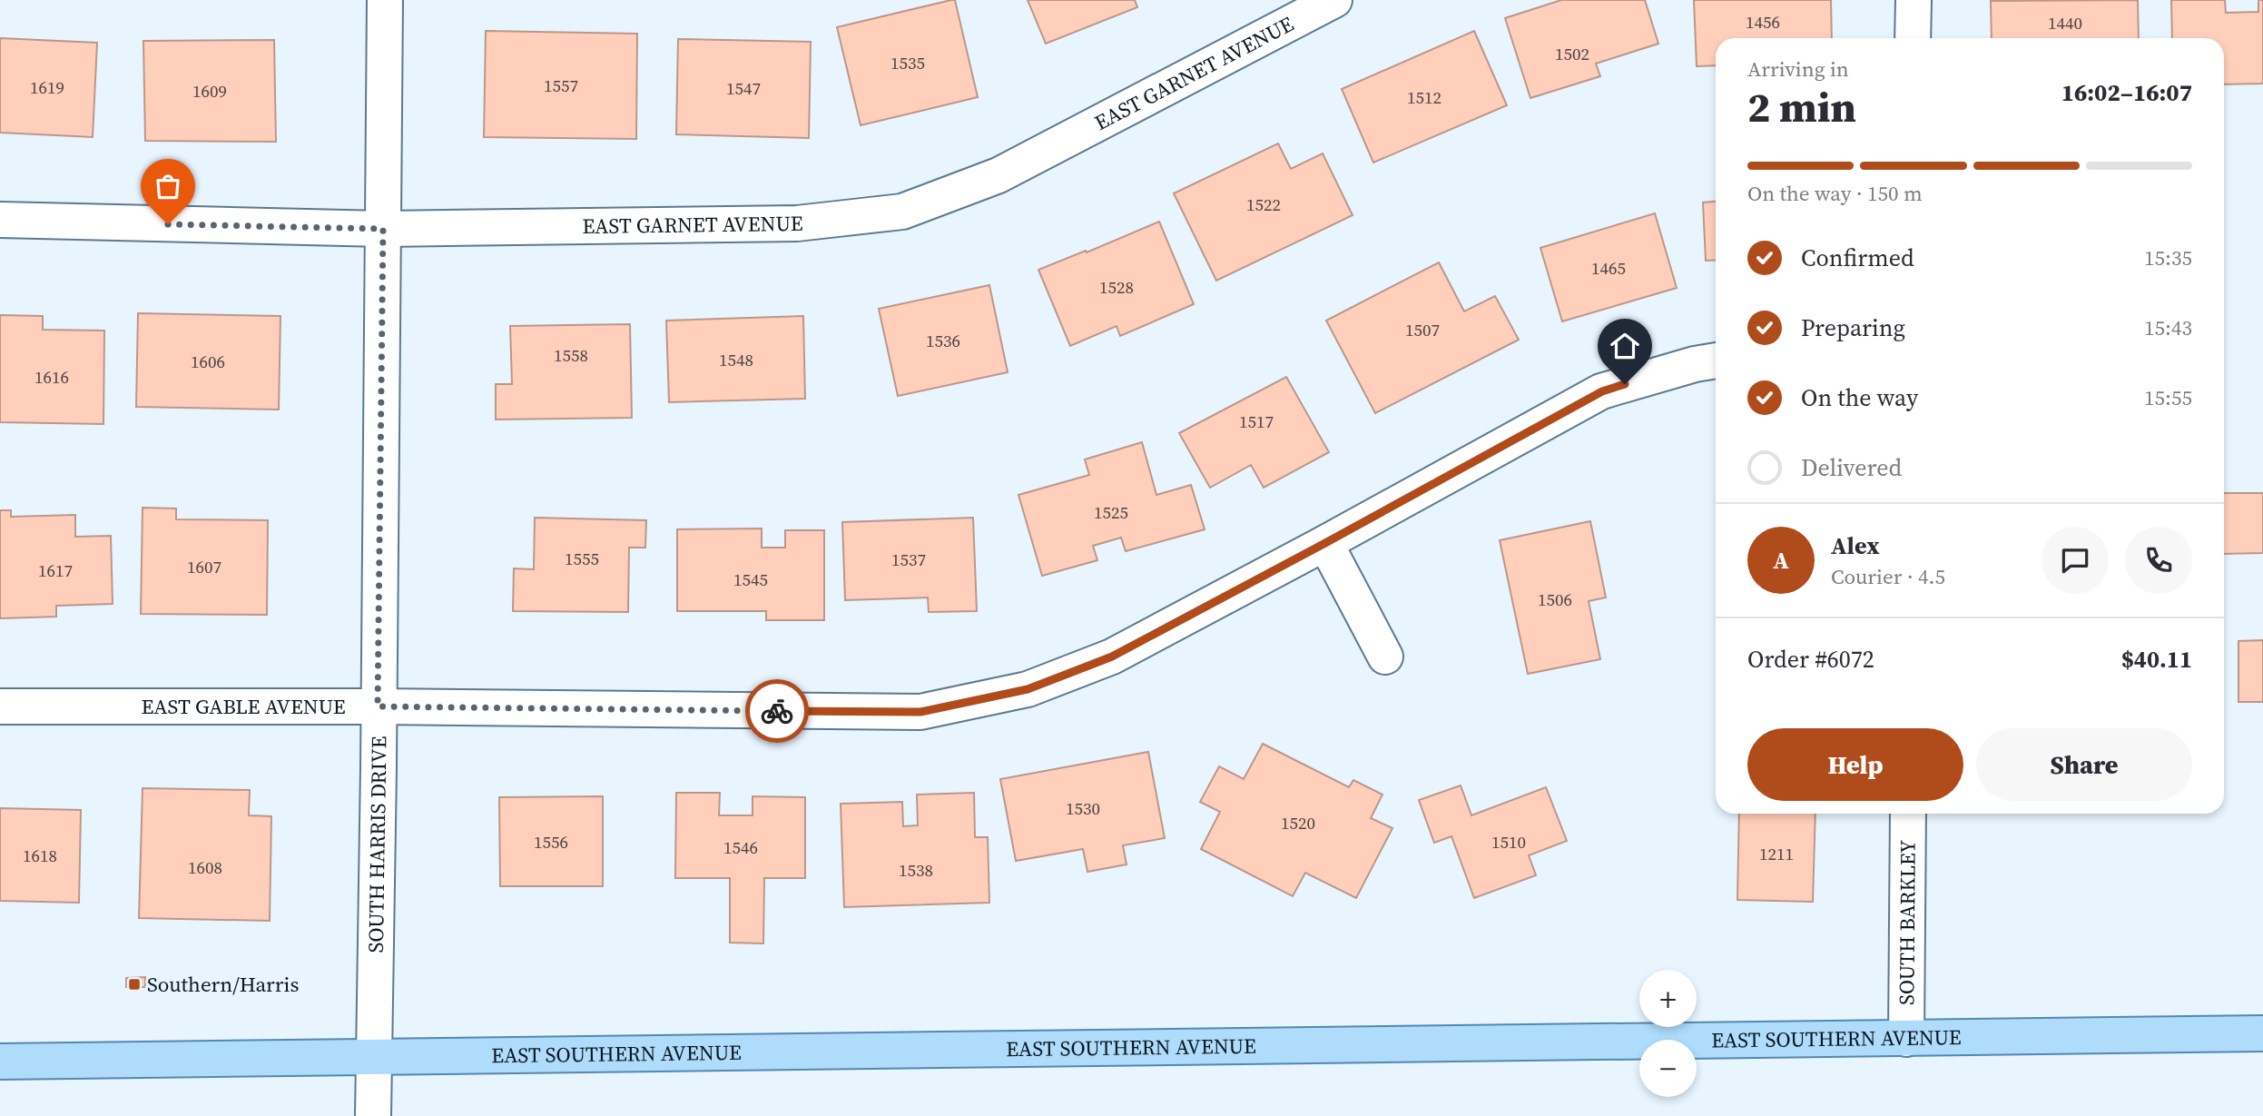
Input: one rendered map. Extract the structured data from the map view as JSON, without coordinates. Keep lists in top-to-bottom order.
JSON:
{
  "streets": {
    "main road": ["EAST SOUTHERN AVENUE"],
    "street": [
      "EAST GARNET AVENUE",
      "EAST GABLE AVENUE",
      "SOUTH HARRIS DRIVE",
      "SOUTH BARKLEY"
    ]
  },
  "crossings": [
    ["EAST GARNET AVENUE", "SOUTH HARRIS DRIVE"],
    ["EAST GABLE AVENUE", "SOUTH HARRIS DRIVE"],
    ["SOUTH HARRIS DRIVE", "EAST SOUTHERN AVENUE"],
    ["SOUTH BARKLEY", "EAST SOUTHERN AVENUE"]
  ],
  "places": {
    "transit": ["Southern/Harris"]
  },
  "house_numbers": [
    "1456",
    "1440",
    "1502",
    "1535",
    "1557",
    "1619",
    "1547",
    "1609",
    "1512",
    "1522",
    "1465",
    "1528",
    "1507",
    "1536",
    "1558",
    "1548",
    "1606",
    "1616",
    "1517",
    "1525",
    "1555",
    "1537",
    "1607",
    "1617",
    "1545",
    "1506",
    "1530",
    "1520",
    "1556",
    "1510",
    "1546",
    "1211",
    "1618",
    "1608",
    "1538"
  ],
  "page": {
    "heading": ["2 min", "Arriving in", "16:02–16:07"],
    "panel": [
      "Alex",
      "Courier · 4.5",
      "Order #6072",
      "$40.11"
    ],
    "bar": "On the way · 150 m",
    "list": [
      ["Confirmed", "15:35"],
      ["Preparing", "15:43"],
      ["On the way", "15:55"],
      "Delivered"
    ],
    "round": "A",
    "buttons": ["Help", "Share"],
    "map_buttons": ["+", "−"]
  }
}
